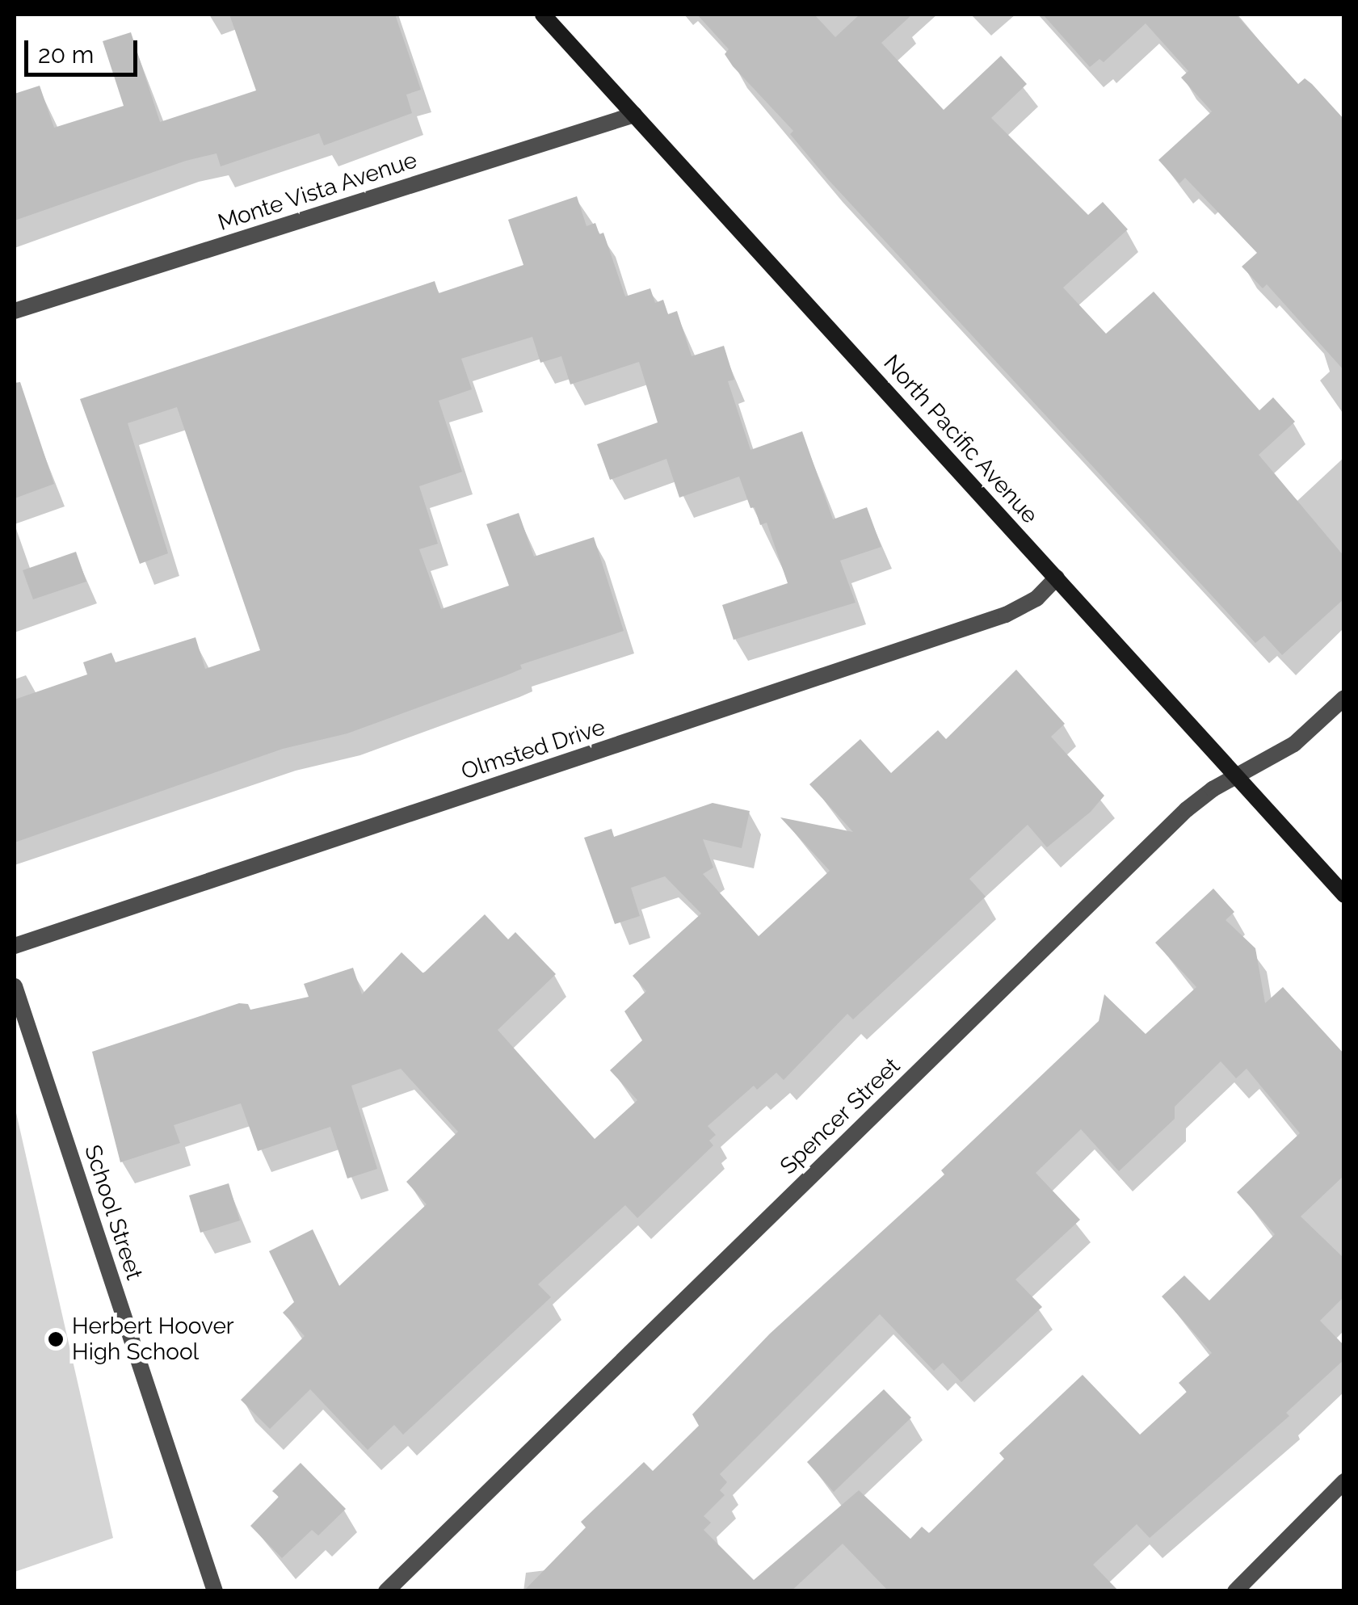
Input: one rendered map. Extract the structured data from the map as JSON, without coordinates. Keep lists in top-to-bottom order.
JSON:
{
  "streets": {
    "street": [
      "Monte Vista Avenue",
      "North Pacific Avenue",
      "Olmsted Drive",
      "Spencer Street",
      "School Street"
    ]
  },
  "crossings": [
    ["Monte Vista Avenue", "North Pacific Avenue"],
    ["North Pacific Avenue", "Olmsted Drive"],
    ["North Pacific Avenue", "Spencer Street"]
  ],
  "places": ["Herbert Hoover High School"],
  "scale_bar": "20 m"
}
